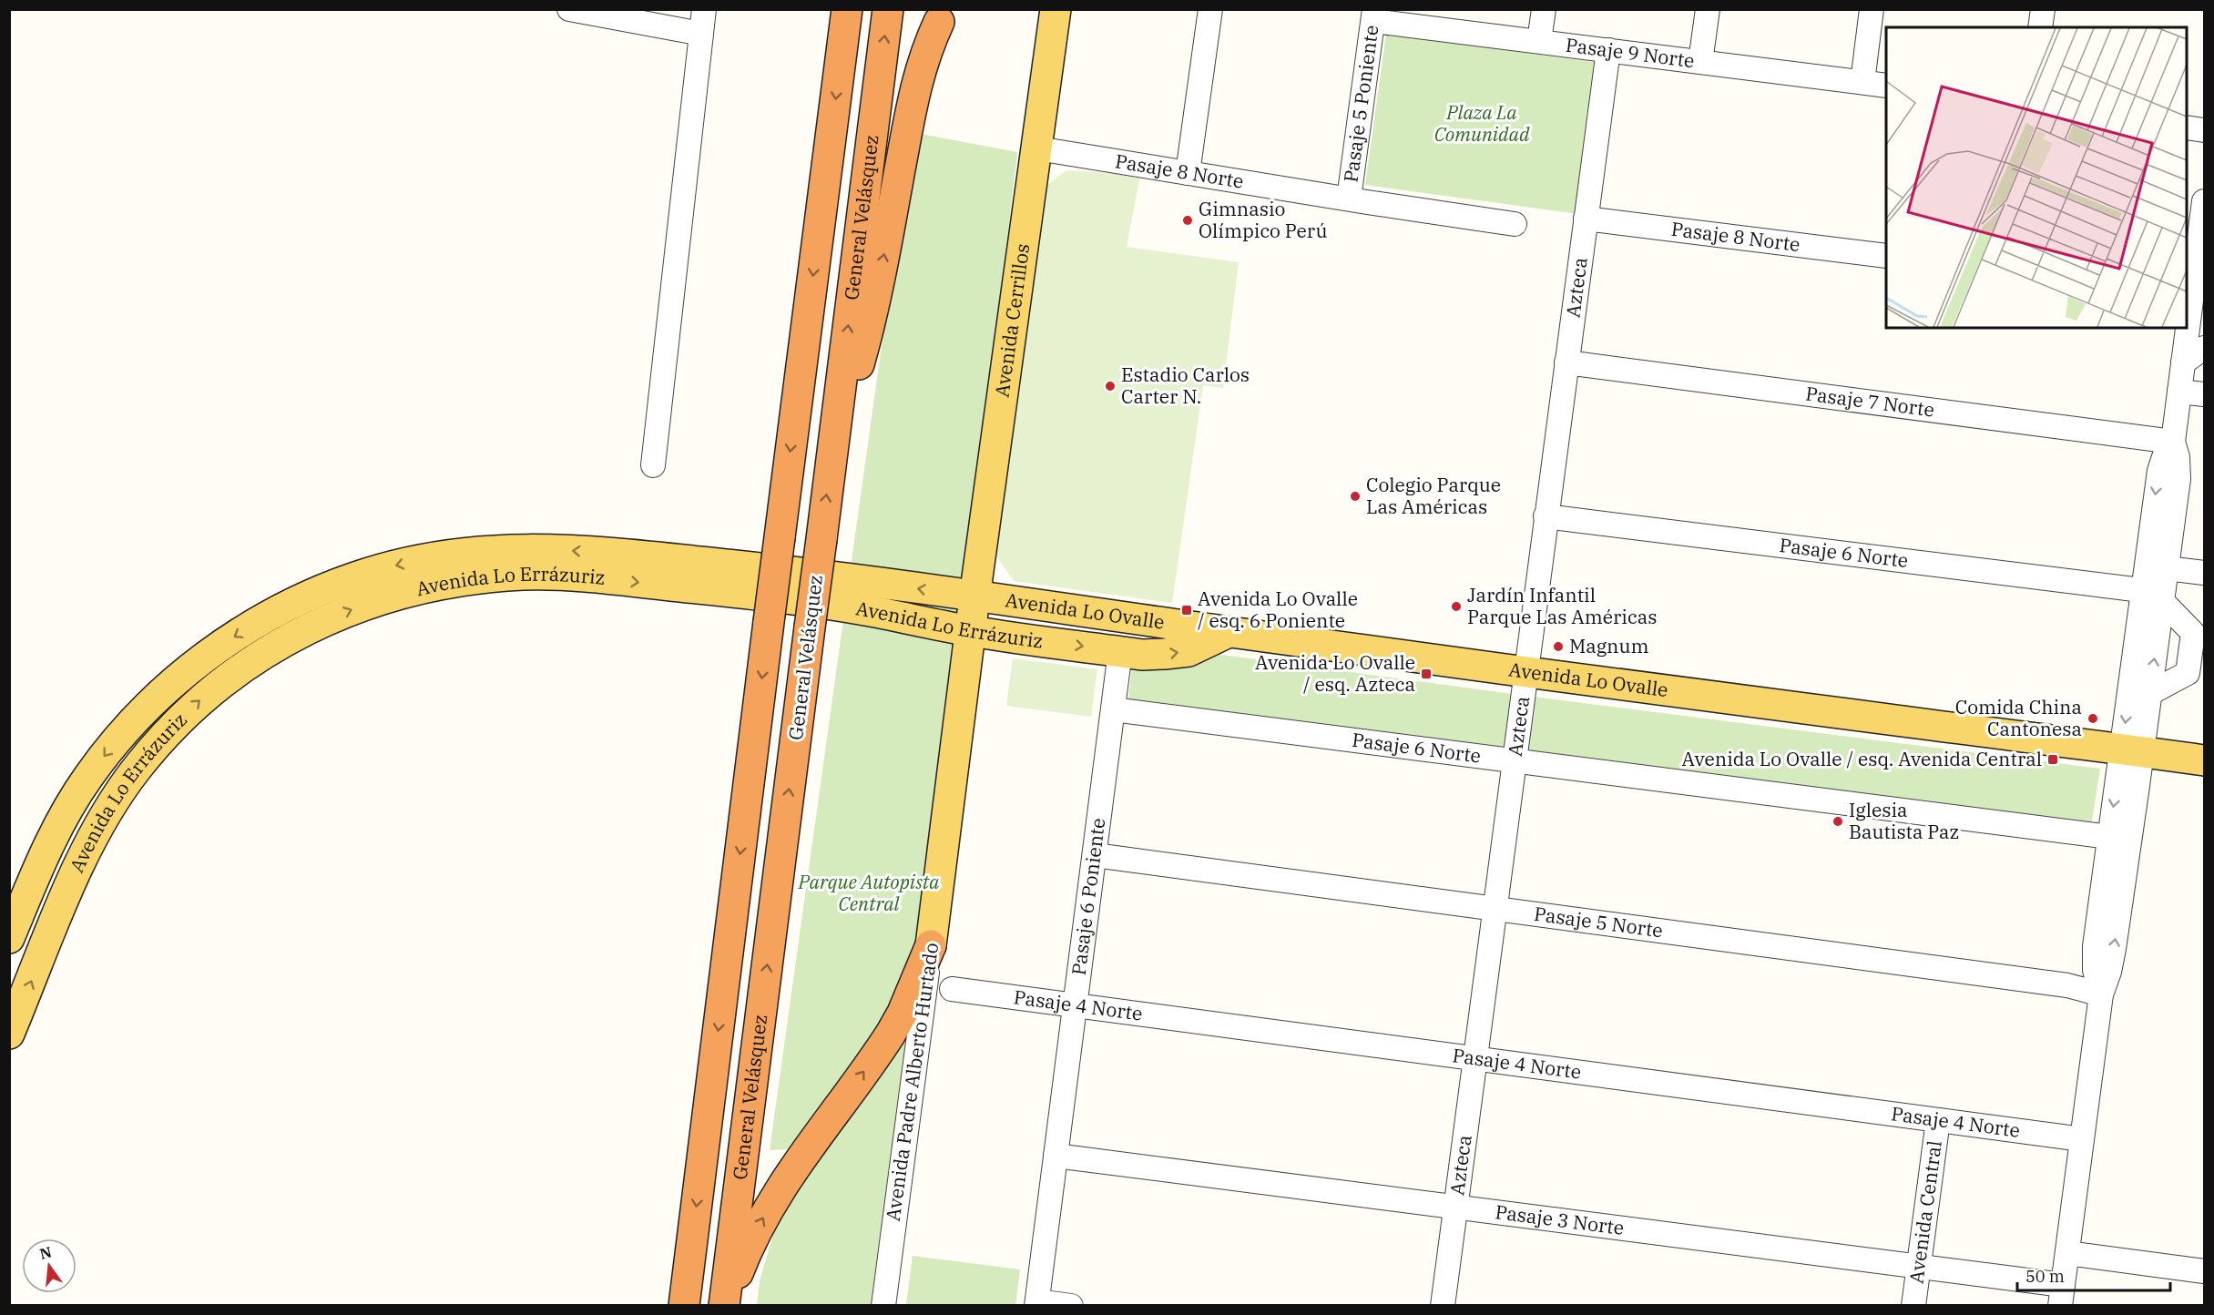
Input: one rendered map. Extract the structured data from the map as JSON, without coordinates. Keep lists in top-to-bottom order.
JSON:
{
  "streets": {
    "highway": ["General Velásquez"],
    "main road": [
      "Avenida Cerrillos",
      "Avenida Lo Errázuriz",
      "Avenida Lo Ovalle",
      "Avenida Padre Alberto Hurtado"
    ],
    "street": [
      "Pasaje 9 Norte",
      "Pasaje 5 Poniente",
      "Pasaje 8 Norte",
      "Azteca",
      "Pasaje 7 Norte",
      "Pasaje 6 Norte",
      "Pasaje 6 Poniente",
      "Pasaje 5 Norte",
      "Pasaje 4 Norte",
      "Avenida Central",
      "Pasaje 3 Norte"
    ]
  },
  "crossings": [
    ["Pasaje 9 Norte", "Pasaje 5 Poniente"],
    ["Pasaje 9 Norte", "Azteca"],
    ["Pasaje 5 Poniente", "Pasaje 8 Norte"],
    ["Pasaje 8 Norte", "Azteca"],
    ["Pasaje 8 Norte", "Avenida Cerrillos"],
    ["Azteca", "Pasaje 7 Norte"],
    ["Azteca", "Pasaje 6 Norte"],
    ["Azteca", "Avenida Lo Ovalle"],
    ["Azteca", "Pasaje 5 Norte"],
    ["Azteca", "Pasaje 4 Norte"],
    ["Azteca", "Pasaje 3 Norte"],
    ["Avenida Cerrillos", "Avenida Lo Errázuriz"],
    ["Avenida Cerrillos", "Avenida Lo Ovalle"],
    ["Avenida Cerrillos", "Avenida Padre Alberto Hurtado"],
    ["Pasaje 6 Norte", "Pasaje 6 Poniente"],
    ["Avenida Lo Errázuriz", "Avenida Lo Ovalle"],
    ["Avenida Lo Errázuriz", "Pasaje 6 Poniente"],
    ["Avenida Lo Errázuriz", "Avenida Padre Alberto Hurtado"],
    ["Pasaje 6 Poniente", "Pasaje 5 Norte"],
    ["Pasaje 6 Poniente", "Pasaje 4 Norte"],
    ["Pasaje 6 Poniente", "Pasaje 3 Norte"],
    ["Pasaje 4 Norte", "Avenida Central"],
    ["Avenida Central", "Pasaje 3 Norte"]
  ],
  "parks": ["Plaza La Comunidad", "Parque Autopista Central"],
  "places": {
    "other": [
      "Gimnasio Olímpico Perú",
      "Estadio Carlos Carter N.",
      "Colegio Parque Las Américas",
      "Jardín Infantil Parque Las Américas",
      "Magnum",
      "Comida China Cantonesa",
      "Iglesia Bautista Paz"
    ],
    "transit": ["Avenida Lo Ovalle / esq. 6 Poniente", "Avenida Lo Ovalle / esq. Azteca", "Avenida Lo Ovalle / esq. Avenida Central"]
  },
  "scale_bar": "50 m",
  "north": "top"
}
